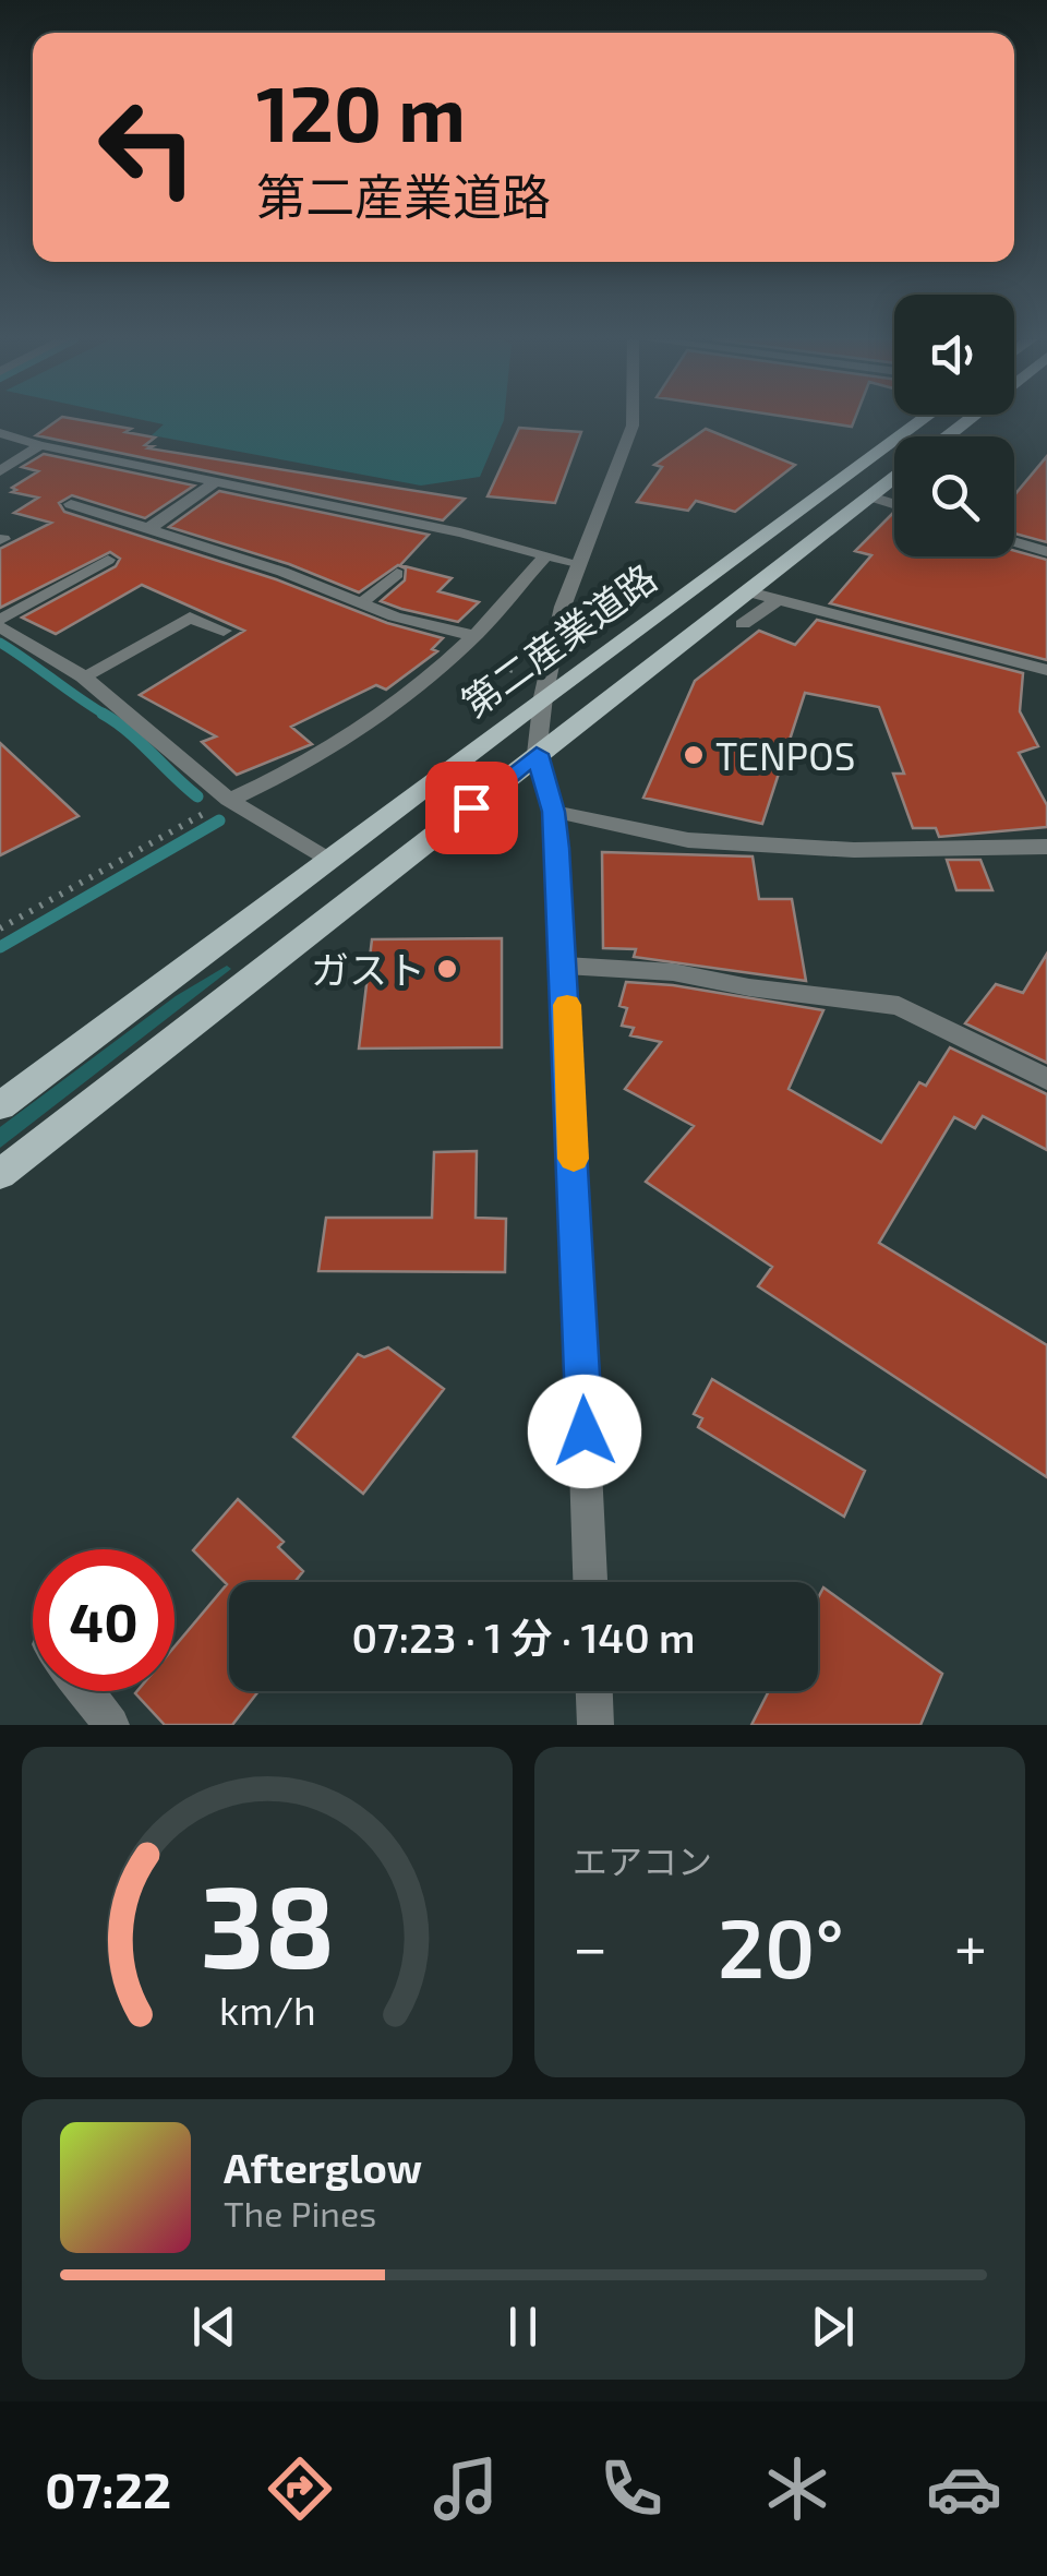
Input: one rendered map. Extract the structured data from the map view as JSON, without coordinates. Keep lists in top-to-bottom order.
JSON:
{
  "streets": {
    "main road": ["第二産業道路"]
  },
  "places": ["TENPOS", "ガスト"],
  "page": {
    "turn": ["120 m", "第二産業道路"],
    "limit": "40",
    "trip": "07:23 · 1 分 · 140 m",
    "tile": "エアコン",
    "heat": ["−", "20°", "+"],
    "song": ["Afterglow", "The Pines"],
    "tabs": "07:22",
    "gauge": ["38", "km/h"]
  }
}
